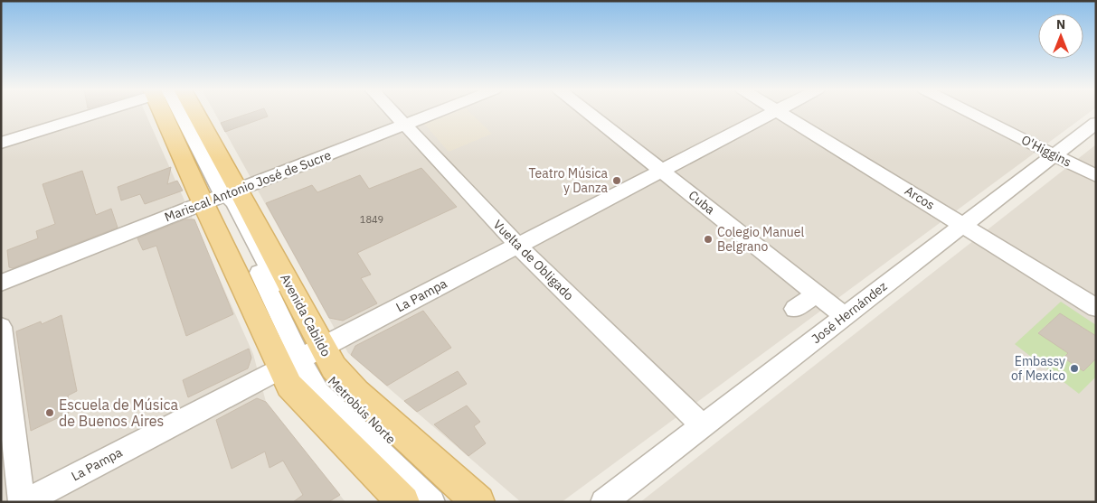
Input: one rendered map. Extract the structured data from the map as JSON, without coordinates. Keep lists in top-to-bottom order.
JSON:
{
  "streets": {
    "main road": ["Avenida Cabildo"],
    "street": [
      "O'Higgins",
      "Mariscal Antonio José de Sucre",
      "Arcos",
      "Cuba",
      "Vuelta de Obligado",
      "La Pampa",
      "José Hernández",
      "Metrobús Norte"
    ]
  },
  "crossings": [
    ["O'Higgins", "José Hernández"],
    ["Mariscal Antonio José de Sucre", "Vuelta de Obligado"],
    ["Mariscal Antonio José de Sucre", "Avenida Cabildo"],
    ["Arcos", "José Hernández"],
    ["Cuba", "La Pampa"],
    ["Cuba", "José Hernández"],
    ["Vuelta de Obligado", "La Pampa"],
    ["Vuelta de Obligado", "José Hernández"],
    ["La Pampa", "Avenida Cabildo"],
    ["La Pampa", "Metrobús Norte"],
    ["Avenida Cabildo", "Metrobús Norte"]
  ],
  "places": [
    "Teatro Música y Danza",
    "Colegio Manuel Belgrano",
    "Embassy of Mexico",
    "Escuela de Música de Buenos Aires"
  ],
  "house_numbers": ["1849"],
  "north": "top"
}
